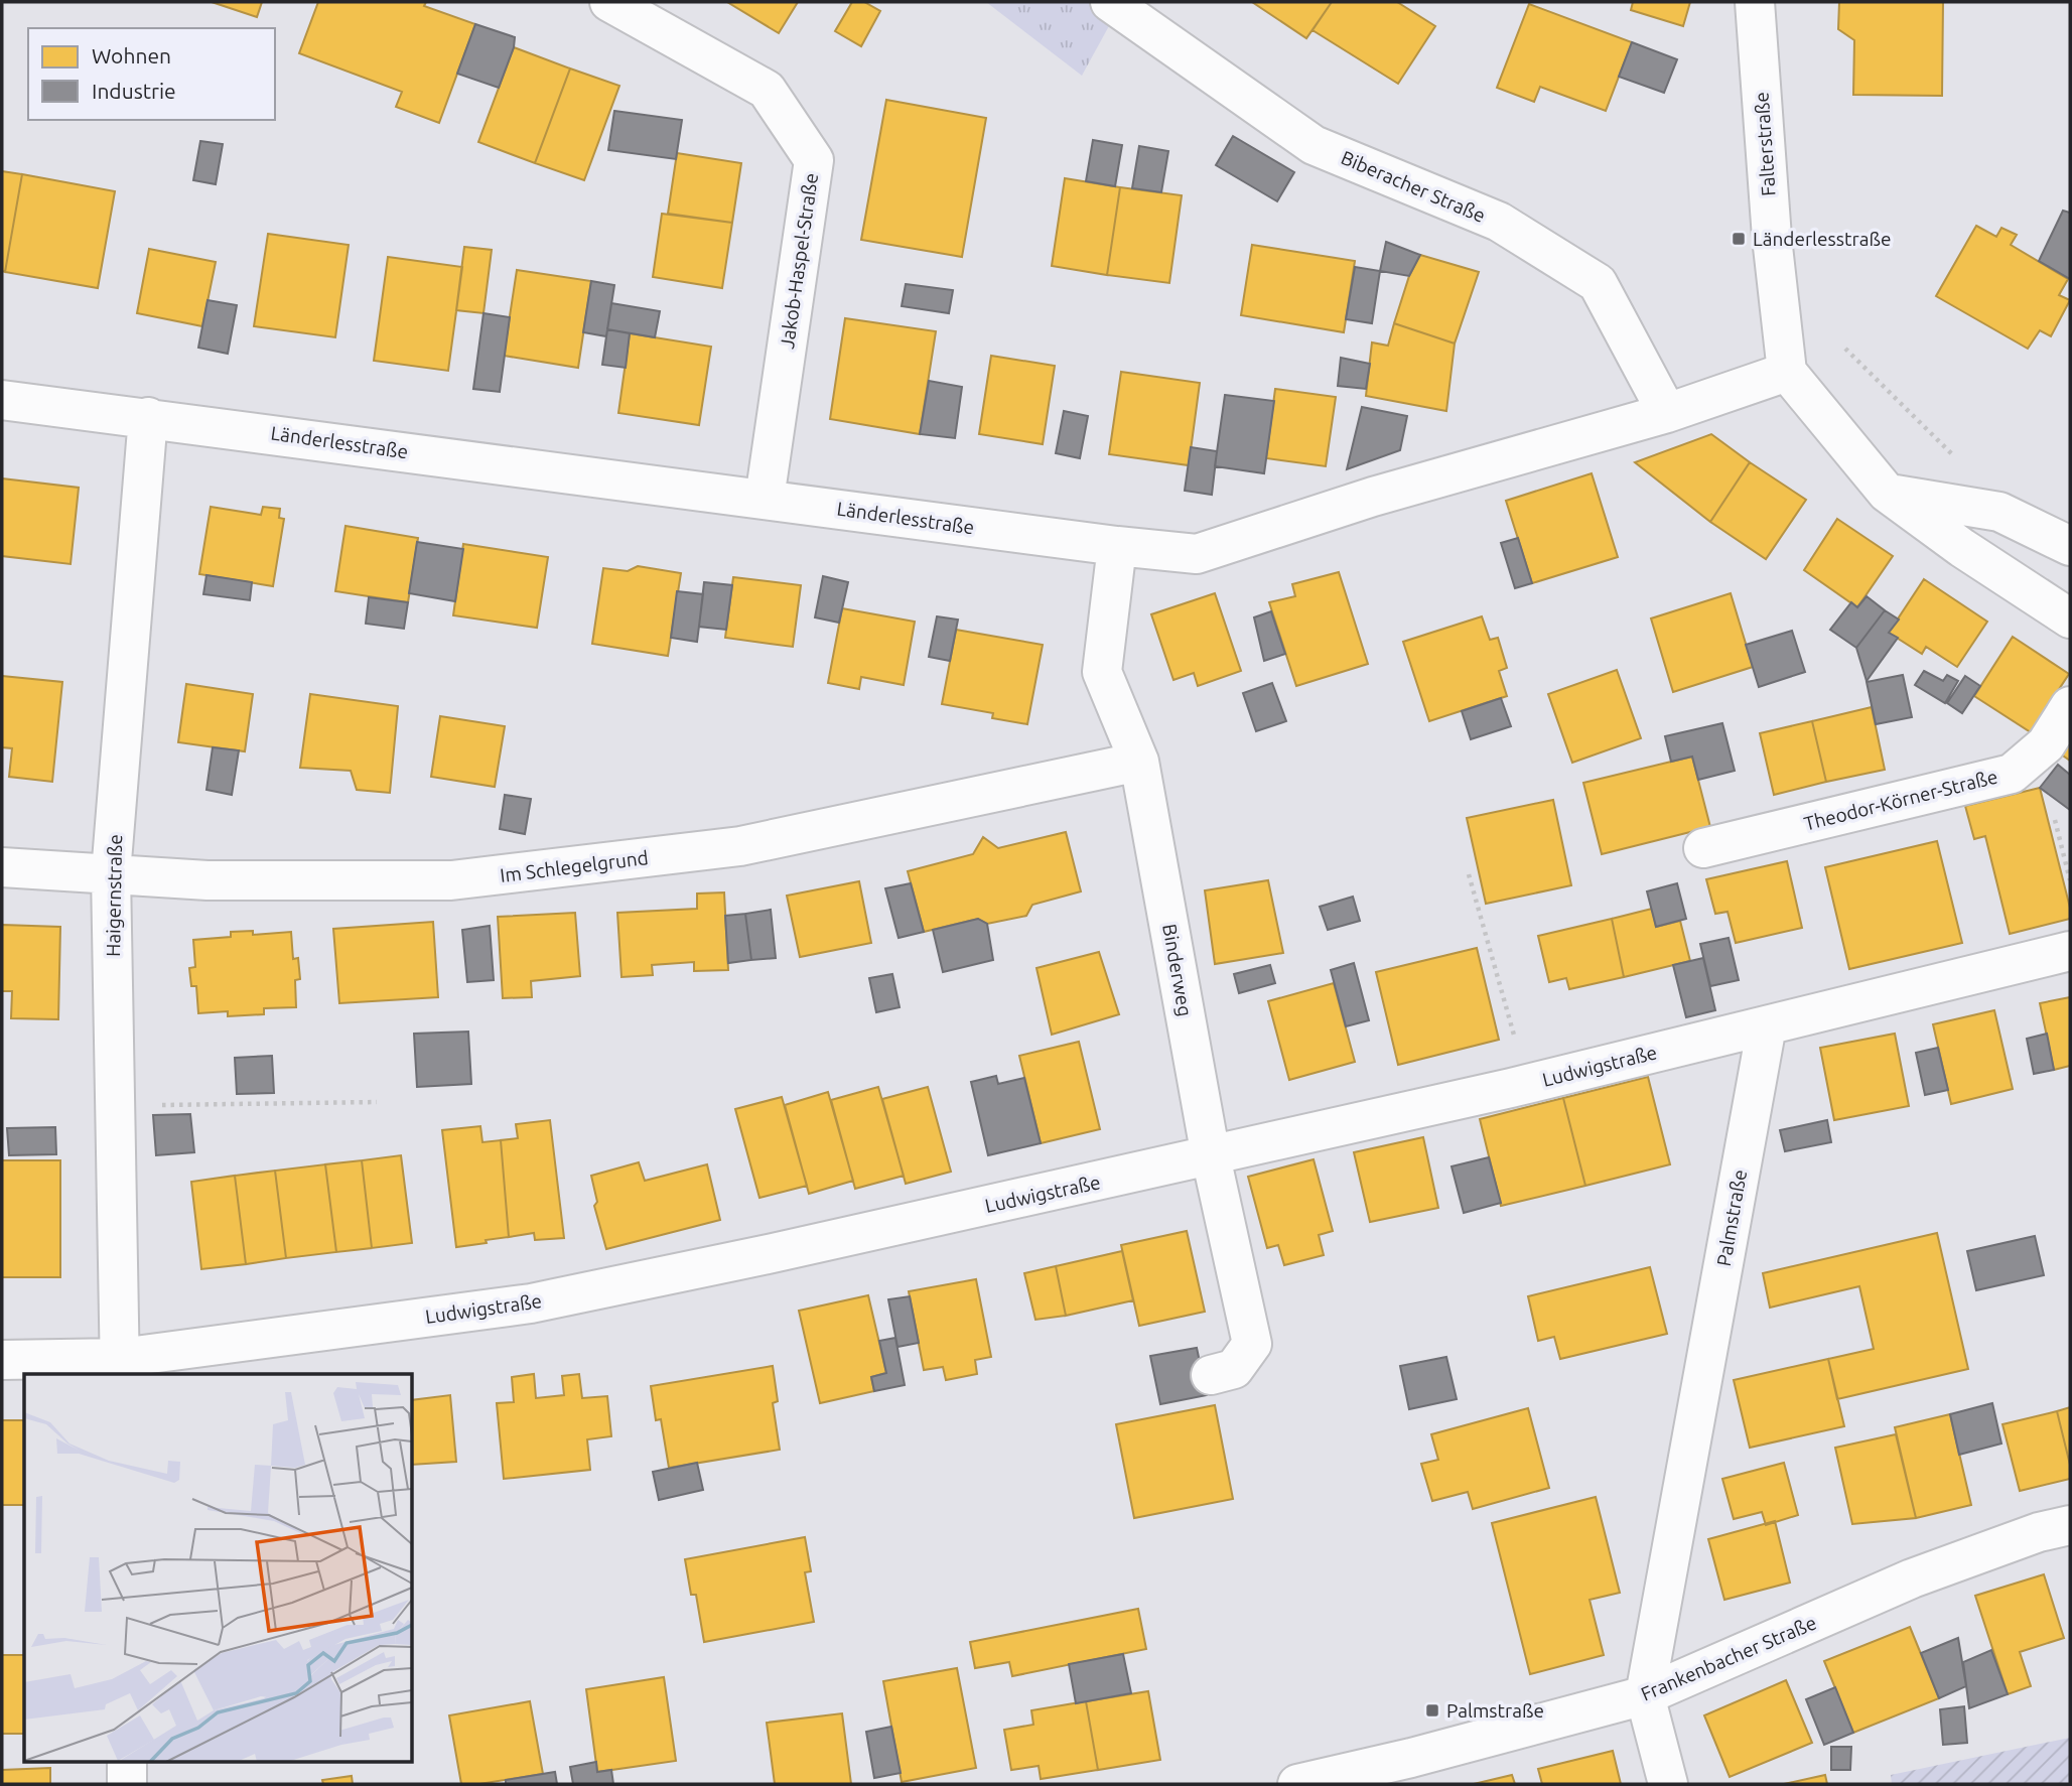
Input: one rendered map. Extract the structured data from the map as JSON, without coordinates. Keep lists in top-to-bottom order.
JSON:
{
  "streets": {
    "street": [
      "Falterstraße",
      "Biberacher Straße",
      "Jakob-Haspel-Straße",
      "Länderlesstraße",
      "Theodor-Körner-Straße",
      "Im Schlegelgrund",
      "Haigernstraße",
      "Binderweg",
      "Ludwigstraße",
      "Palmstraße",
      "Frankenbacher Straße"
    ]
  },
  "crossings": [
    ["Falterstraße", "Länderlesstraße"],
    ["Biberacher Straße", "Länderlesstraße"],
    ["Jakob-Haspel-Straße", "Länderlesstraße"],
    ["Länderlesstraße", "Haigernstraße"],
    ["Länderlesstraße", "Binderweg"],
    ["Im Schlegelgrund", "Haigernstraße"],
    ["Im Schlegelgrund", "Binderweg"],
    ["Haigernstraße", "Ludwigstraße"],
    ["Binderweg", "Ludwigstraße"],
    ["Ludwigstraße", "Palmstraße"],
    ["Palmstraße", "Frankenbacher Straße"]
  ],
  "places": {
    "transit": ["Länderlesstraße", "Palmstraße"]
  },
  "legend": ["Wohnen", "Industrie"]
}
